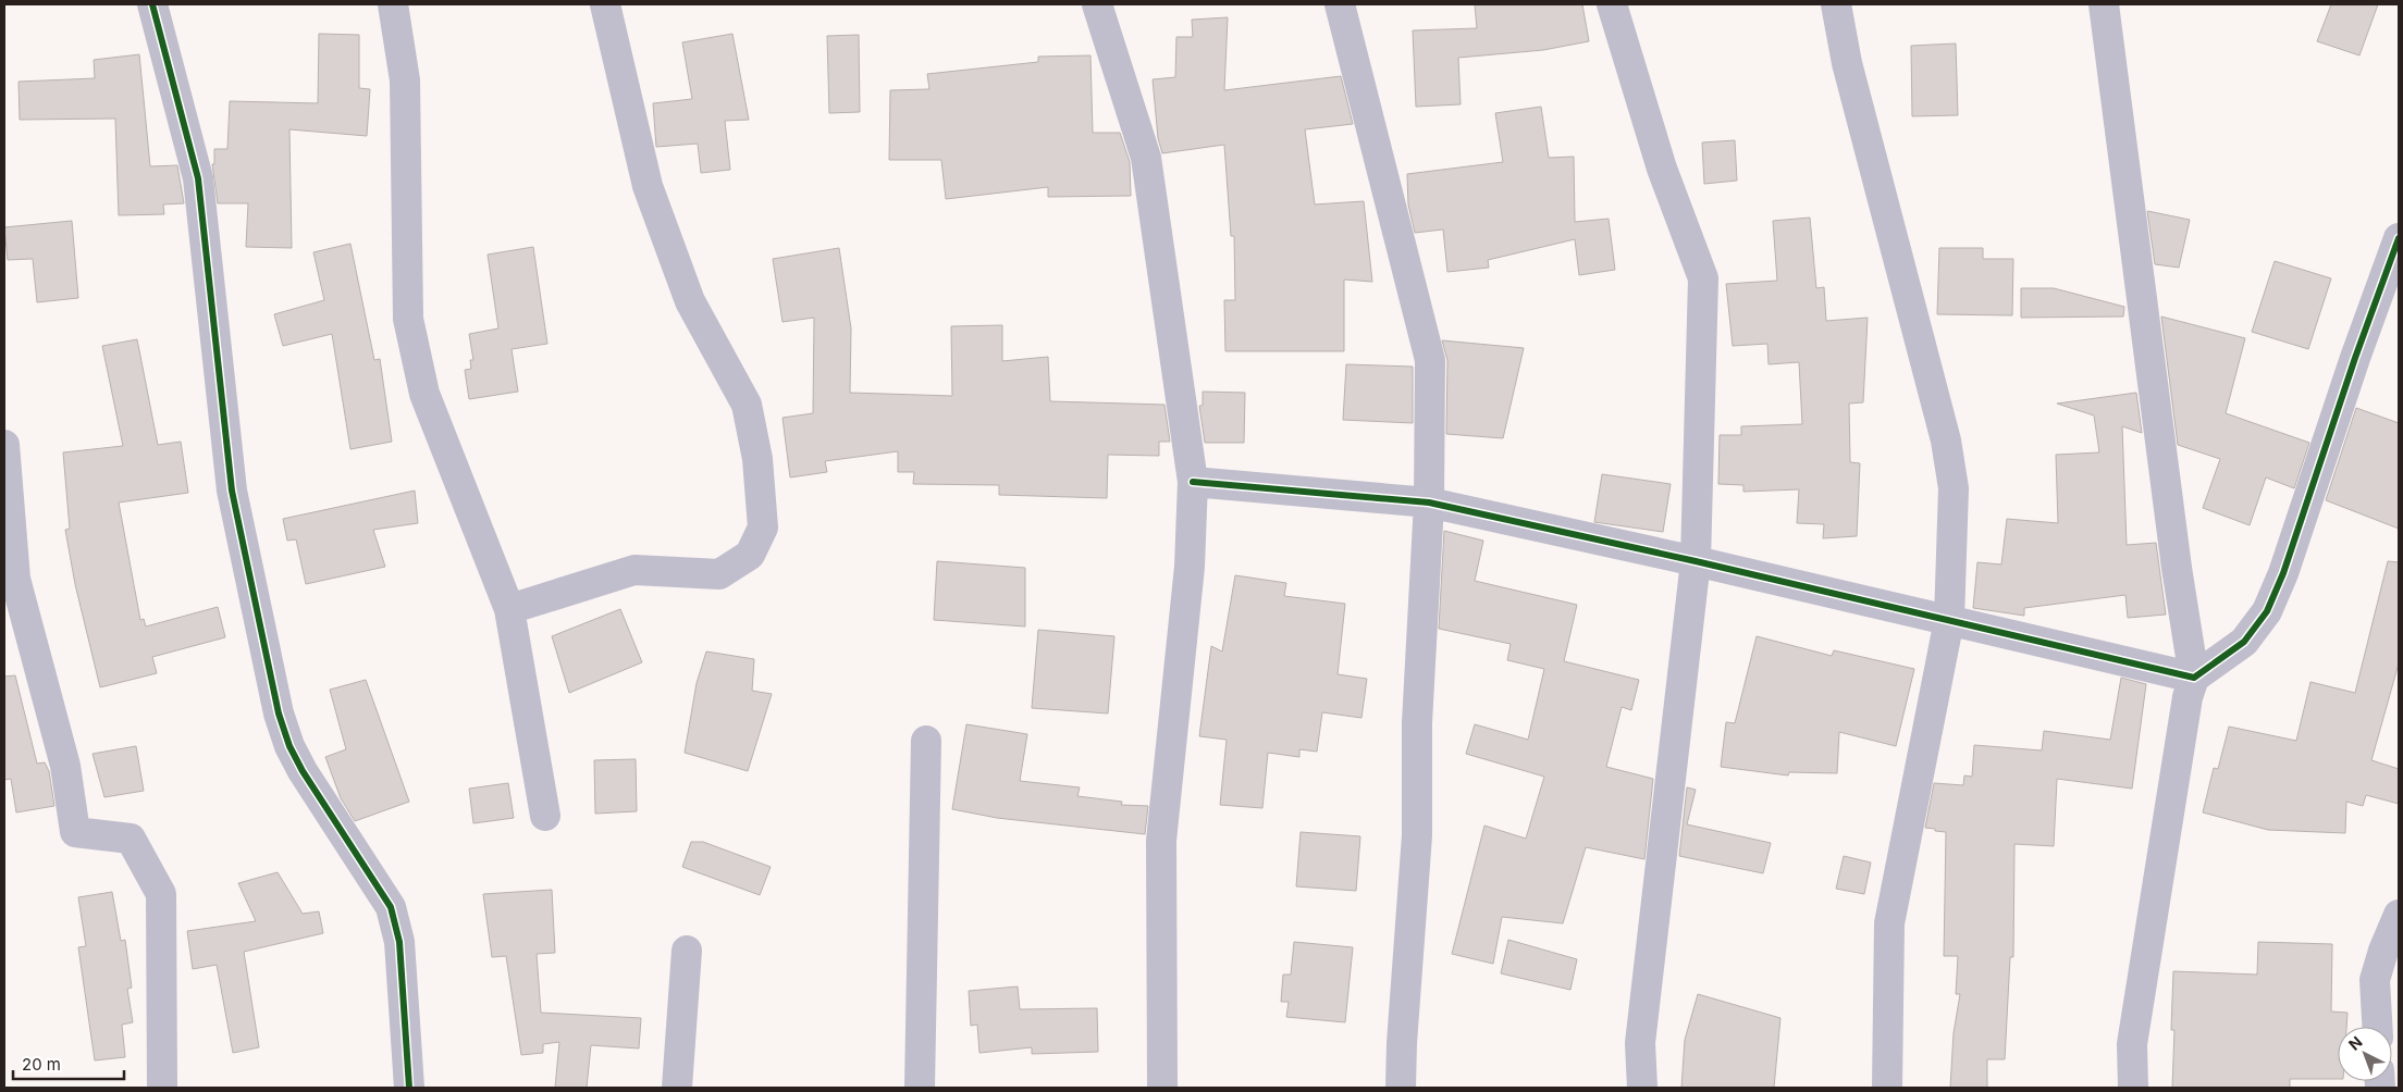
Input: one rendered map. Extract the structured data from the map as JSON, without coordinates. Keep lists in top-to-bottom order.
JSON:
{
  "scale_bar": "20 m",
  "north": "top left"
}
